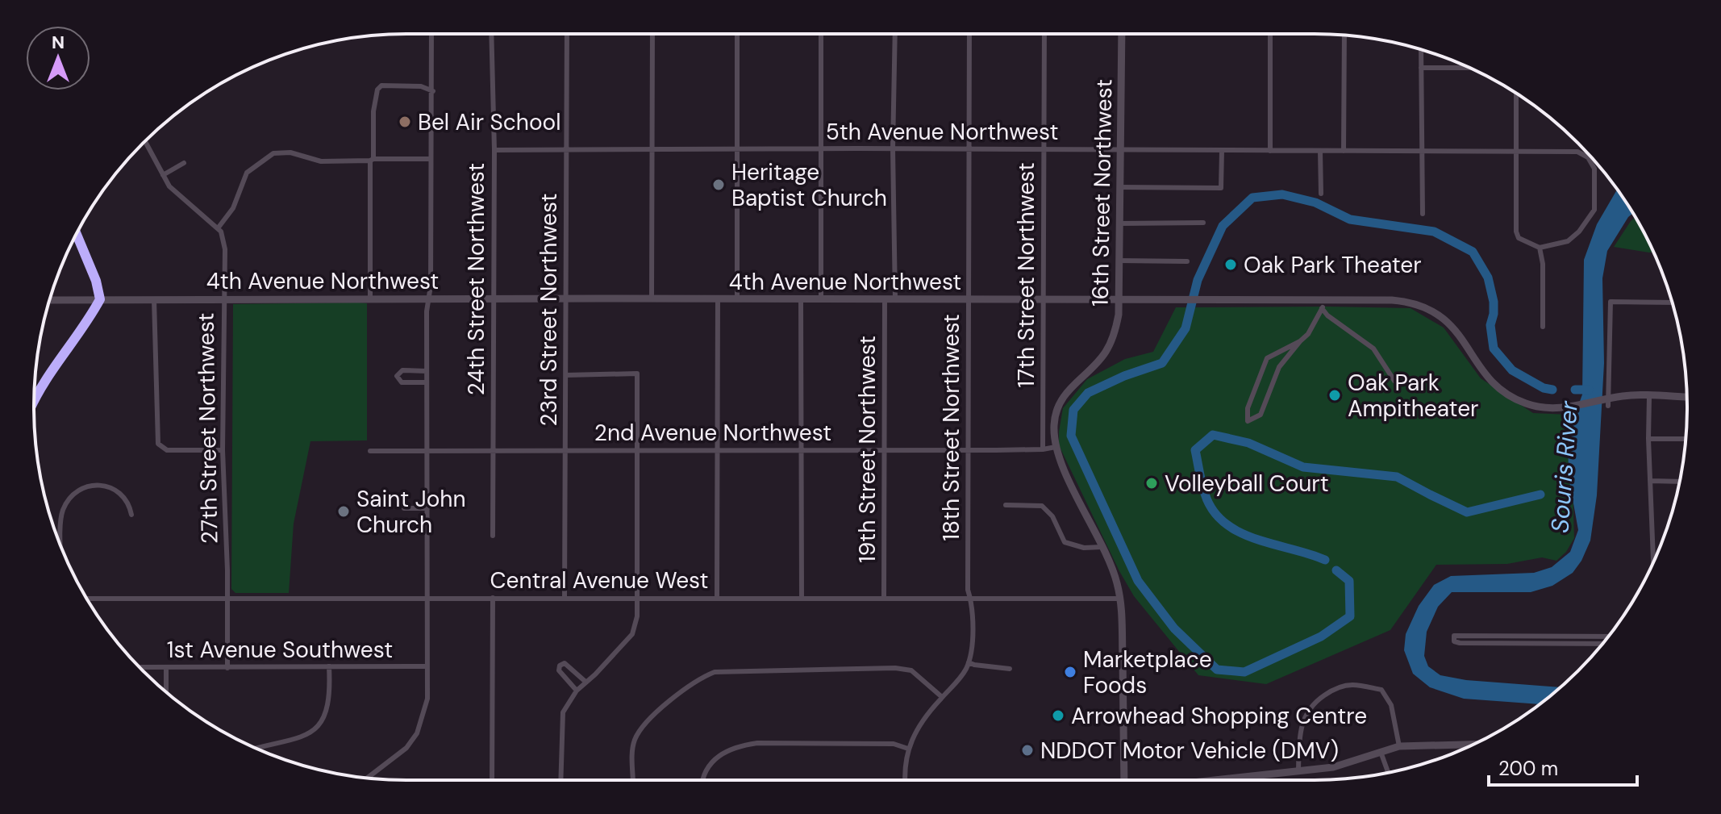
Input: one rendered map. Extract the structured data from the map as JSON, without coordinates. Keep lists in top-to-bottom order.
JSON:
{
  "streets": {
    "main road": ["16th Street Northwest", "4th Avenue Northwest"],
    "street": [
      "5th Avenue Northwest",
      "17th Street Northwest",
      "24th Street Northwest",
      "23rd Street Northwest",
      "18th Street Northwest",
      "27th Street Northwest",
      "2nd Avenue Northwest",
      "19th Street Northwest",
      "Central Avenue West",
      "1st Avenue Southwest"
    ]
  },
  "crossings": [
    ["5th Avenue Northwest", "16th Street Northwest"],
    ["5th Avenue Northwest", "17th Street Northwest"],
    ["5th Avenue Northwest", "24th Street Northwest"],
    ["5th Avenue Northwest", "23rd Street Northwest"],
    ["5th Avenue Northwest", "18th Street Northwest"],
    ["16th Street Northwest", "4th Avenue Northwest"],
    ["16th Street Northwest", "2nd Avenue Northwest"],
    ["16th Street Northwest", "Central Avenue West"],
    ["17th Street Northwest", "4th Avenue Northwest"],
    ["17th Street Northwest", "2nd Avenue Northwest"],
    ["24th Street Northwest", "4th Avenue Northwest"],
    ["24th Street Northwest", "2nd Avenue Northwest"],
    ["4th Avenue Northwest", "23rd Street Northwest"],
    ["4th Avenue Northwest", "18th Street Northwest"],
    ["4th Avenue Northwest", "27th Street Northwest"],
    ["4th Avenue Northwest", "19th Street Northwest"],
    ["23rd Street Northwest", "2nd Avenue Northwest"],
    ["23rd Street Northwest", "Central Avenue West"],
    ["18th Street Northwest", "2nd Avenue Northwest"],
    ["18th Street Northwest", "Central Avenue West"],
    ["27th Street Northwest", "Central Avenue West"],
    ["27th Street Northwest", "1st Avenue Southwest"],
    ["2nd Avenue Northwest", "19th Street Northwest"],
    ["19th Street Northwest", "Central Avenue West"]
  ],
  "water": ["Souris River"],
  "places": [
    "Bel Air School",
    "Heritage Baptist Church",
    "Oak Park Theater",
    "Oak Park Ampitheater",
    "Volleyball Court",
    "Saint John Church",
    "Marketplace Foods",
    "Arrowhead Shopping Centre",
    "NDDOT Motor Vehicle (DMV)"
  ],
  "scale_bar": "200 m",
  "north": "top"
}
